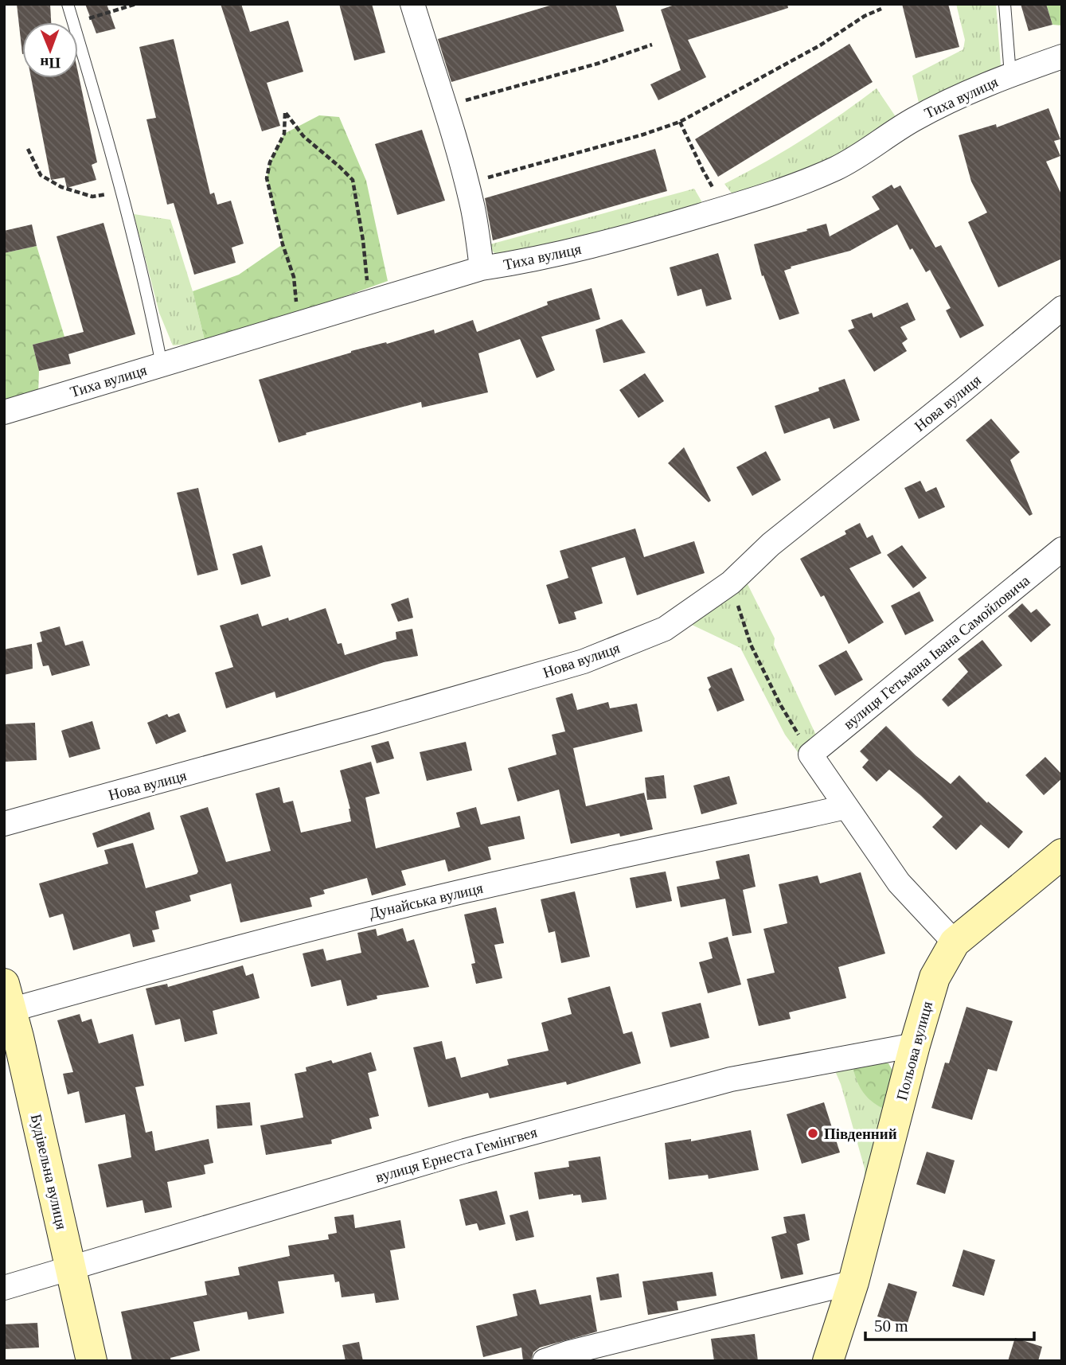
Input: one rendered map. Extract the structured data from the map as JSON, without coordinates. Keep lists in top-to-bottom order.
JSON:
{
  "streets": {
    "street": [
      "Тиха вулиця",
      "Нова вулиця",
      "вулиця Гетьмана Івана Самойловича",
      "Дунайська вулиця",
      "Польова вулиця",
      "вулиця Ернеста Гемінгвея",
      "Будівельна вулиця"
    ]
  },
  "crossings": [
    ["Дунайська вулиця", "Будівельна вулиця"],
    ["Польова вулиця", "вулиця Ернеста Гемінгвея"],
    ["вулиця Ернеста Гемінгвея", "Будівельна вулиця"]
  ],
  "places": ["Південний"],
  "scale_bar": "50 m",
  "north": "bottom"
}
